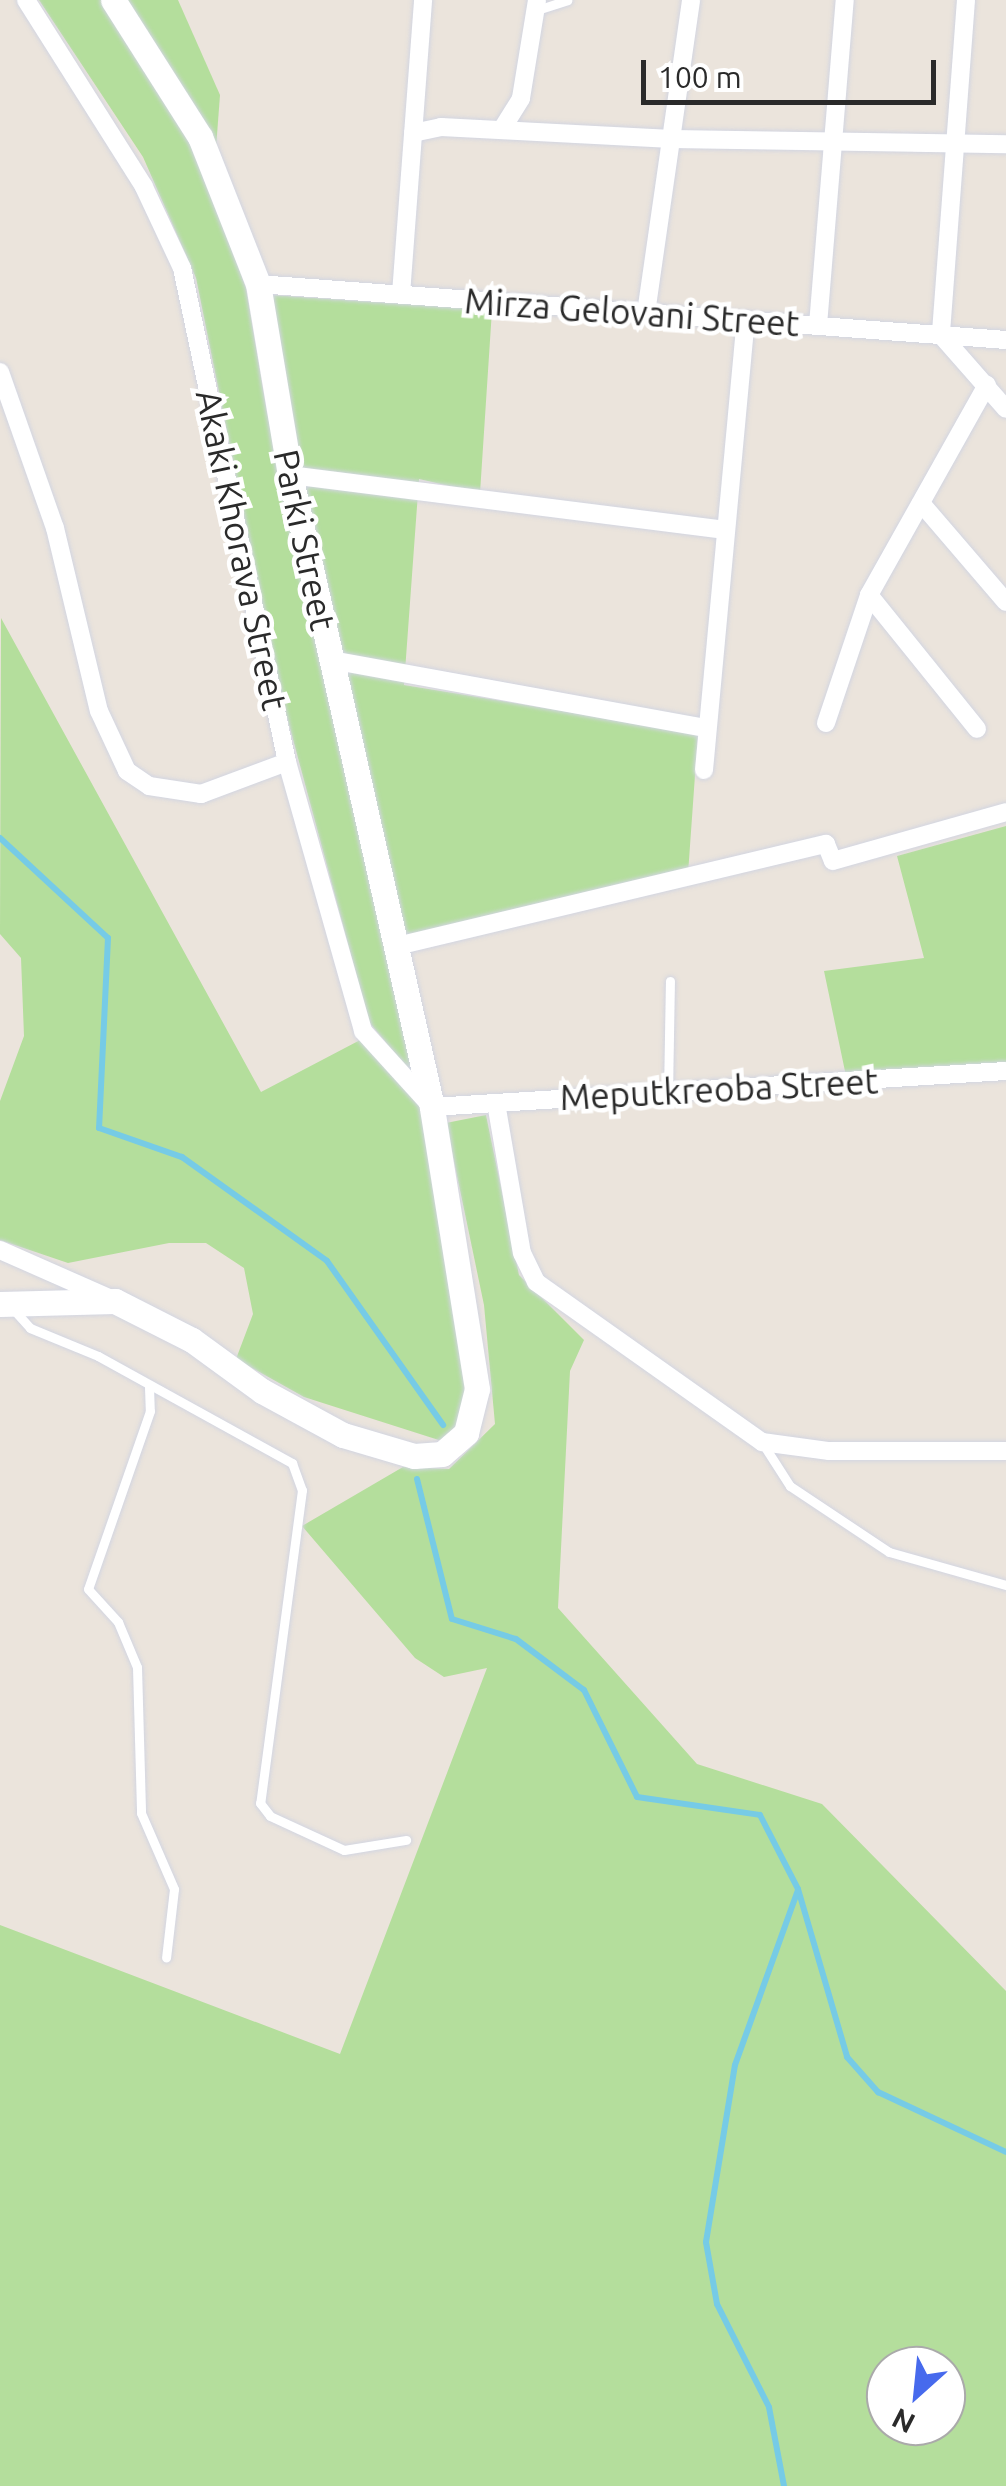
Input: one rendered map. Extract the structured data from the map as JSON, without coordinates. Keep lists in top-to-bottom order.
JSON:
{
  "streets": {
    "street": [
      "Mirza Gelovani Street",
      "Parki Street",
      "Akaki Khorava Street",
      "Meputkreoba Street"
    ]
  },
  "crossings": [
    ["Mirza Gelovani Street", "Parki Street"],
    ["Parki Street", "Akaki Khorava Street"],
    ["Parki Street", "Meputkreoba Street"],
    ["Akaki Khorava Street", "Meputkreoba Street"]
  ],
  "scale_bar": "100 m",
  "north": "bottom left"
}
